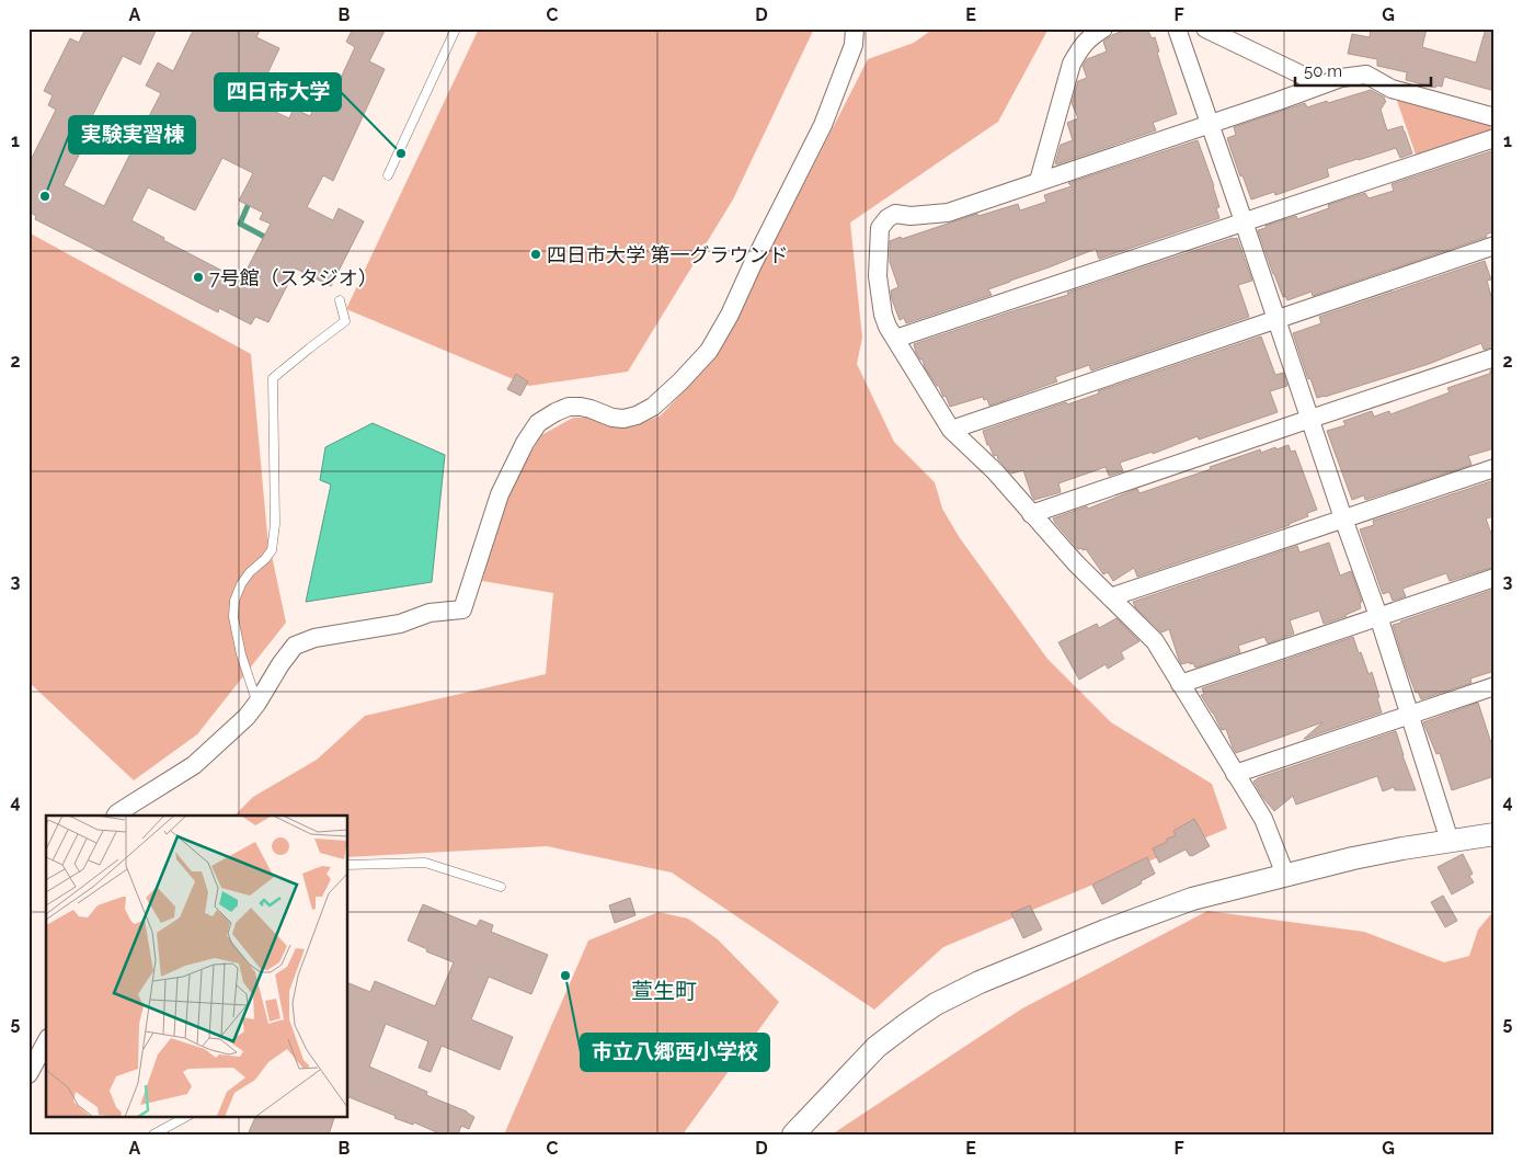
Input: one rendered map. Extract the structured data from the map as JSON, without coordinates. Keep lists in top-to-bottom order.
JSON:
{
  "districts": ["萱生町"],
  "places": [
    "四日市大学",
    "実験実習棟",
    "四日市大学 第一グラウンド",
    "7号館（スタジオ）",
    "市立八郷西小学校"
  ],
  "scale_bar": "50 m",
  "grid": {
    "columns": [
      "A",
      "B",
      "C",
      "D",
      "E",
      "F",
      "G"
    ],
    "rows": [
      "1",
      "2",
      "3",
      "4",
      "5"
    ]
  }
}
